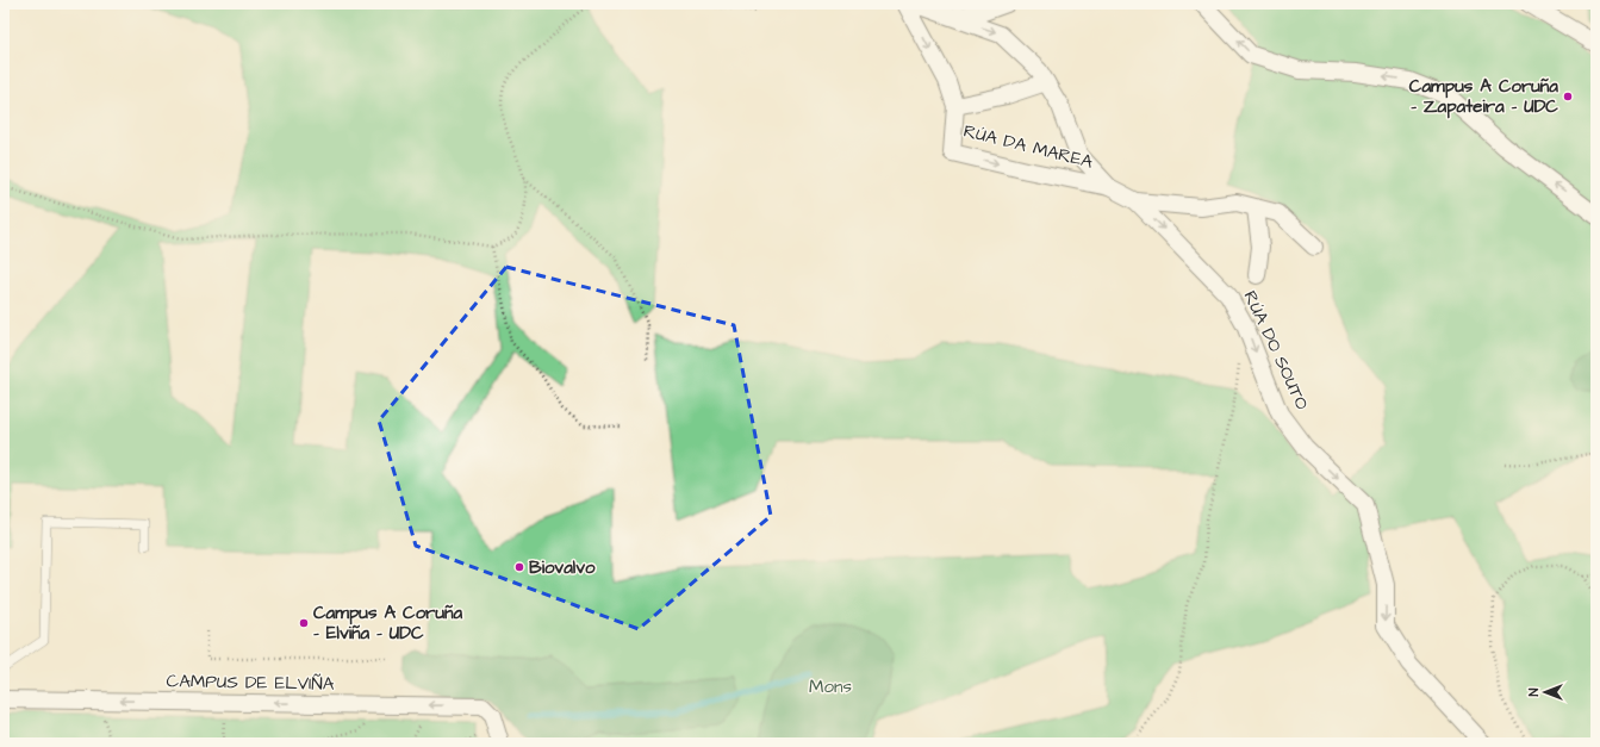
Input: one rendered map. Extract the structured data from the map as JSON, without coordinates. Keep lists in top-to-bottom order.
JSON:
{
  "streets": {
    "street": ["RÚA DA MAREA", "RÚA DO SOUTO", "CAMPUS DE ELVIÑA"]
  },
  "crossings": [
    ["RÚA DA MAREA", "RÚA DO SOUTO"]
  ],
  "one_way": ["RÚA DO SOUTO", "CAMPUS DE ELVIÑA"],
  "parks": ["Mons"],
  "places": ["Campus A Coruña - Zapateira - UDC", "Biovalvo", "Campus A Coruña - Elviña - UDC"],
  "north": "left"
}
